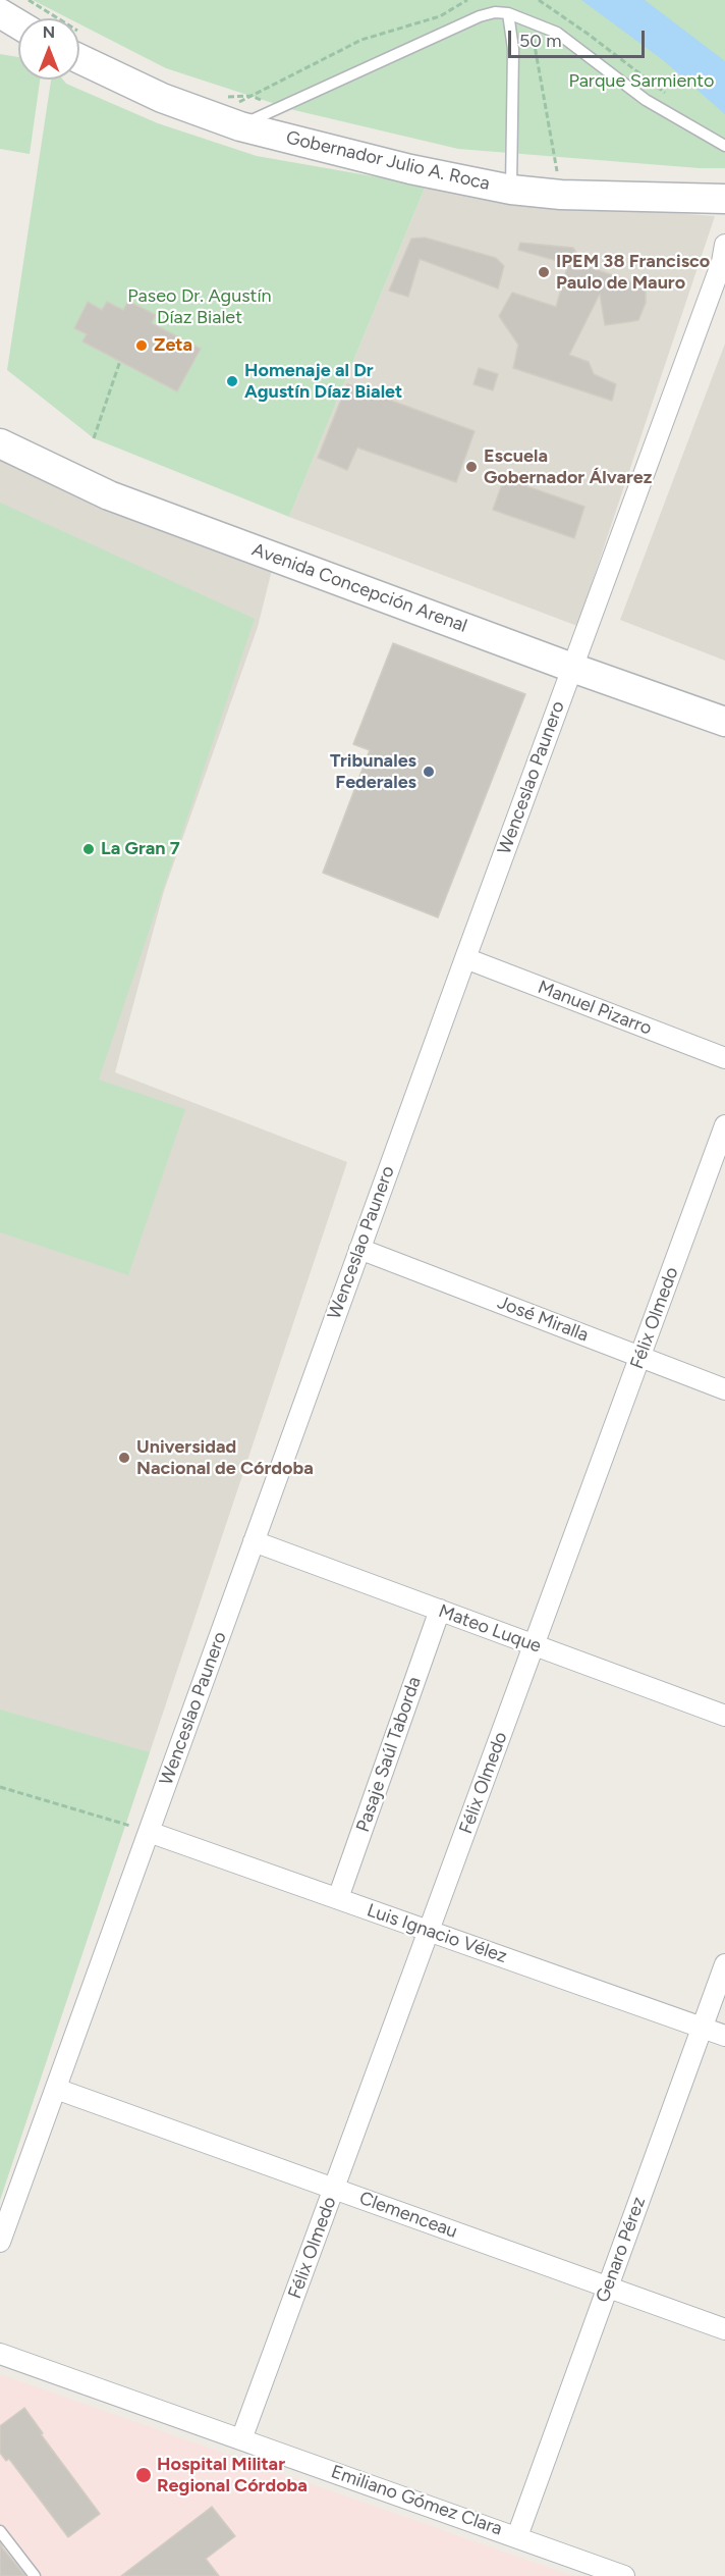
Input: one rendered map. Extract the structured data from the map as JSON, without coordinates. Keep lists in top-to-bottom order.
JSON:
{
  "streets": {
    "main road": ["Gobernador Julio A. Roca", "Avenida Concepción Arenal"],
    "street": [
      "Wenceslao Paunero",
      "Manuel Pizarro",
      "Félix Olmedo",
      "José Miralla",
      "Mateo Luque",
      "Pasaje Saúl Taborda",
      "Luis Ignacio Vélez",
      "Clemenceau",
      "Genaro Pérez",
      "Emiliano Gómez Clara"
    ]
  },
  "crossings": [
    ["Avenida Concepción Arenal", "Wenceslao Paunero"],
    ["Wenceslao Paunero", "Manuel Pizarro"],
    ["Wenceslao Paunero", "José Miralla"],
    ["Wenceslao Paunero", "Mateo Luque"],
    ["Wenceslao Paunero", "Luis Ignacio Vélez"],
    ["Wenceslao Paunero", "Clemenceau"],
    ["Félix Olmedo", "José Miralla"],
    ["Félix Olmedo", "Mateo Luque"],
    ["Félix Olmedo", "Luis Ignacio Vélez"],
    ["Félix Olmedo", "Clemenceau"],
    ["Félix Olmedo", "Emiliano Gómez Clara"],
    ["Mateo Luque", "Pasaje Saúl Taborda"],
    ["Pasaje Saúl Taborda", "Luis Ignacio Vélez"],
    ["Luis Ignacio Vélez", "Genaro Pérez"],
    ["Clemenceau", "Genaro Pérez"],
    ["Genaro Pérez", "Emiliano Gómez Clara"]
  ],
  "parks": ["Parque Sarmiento", "Paseo Dr. Agustín Díaz Bialet"],
  "places": [
    "IPEM 38 Francisco Paulo de Mauro",
    "Zeta",
    "Homenaje al Dr Agustín Díaz Bialet",
    "Escuela Gobernador Álvarez",
    "Tribunales Federales",
    "La Gran 7",
    "Universidad Nacional de Córdoba",
    "Hospital Militar Regional Córdoba"
  ],
  "scale_bar": "50 m",
  "north": "top"
}
